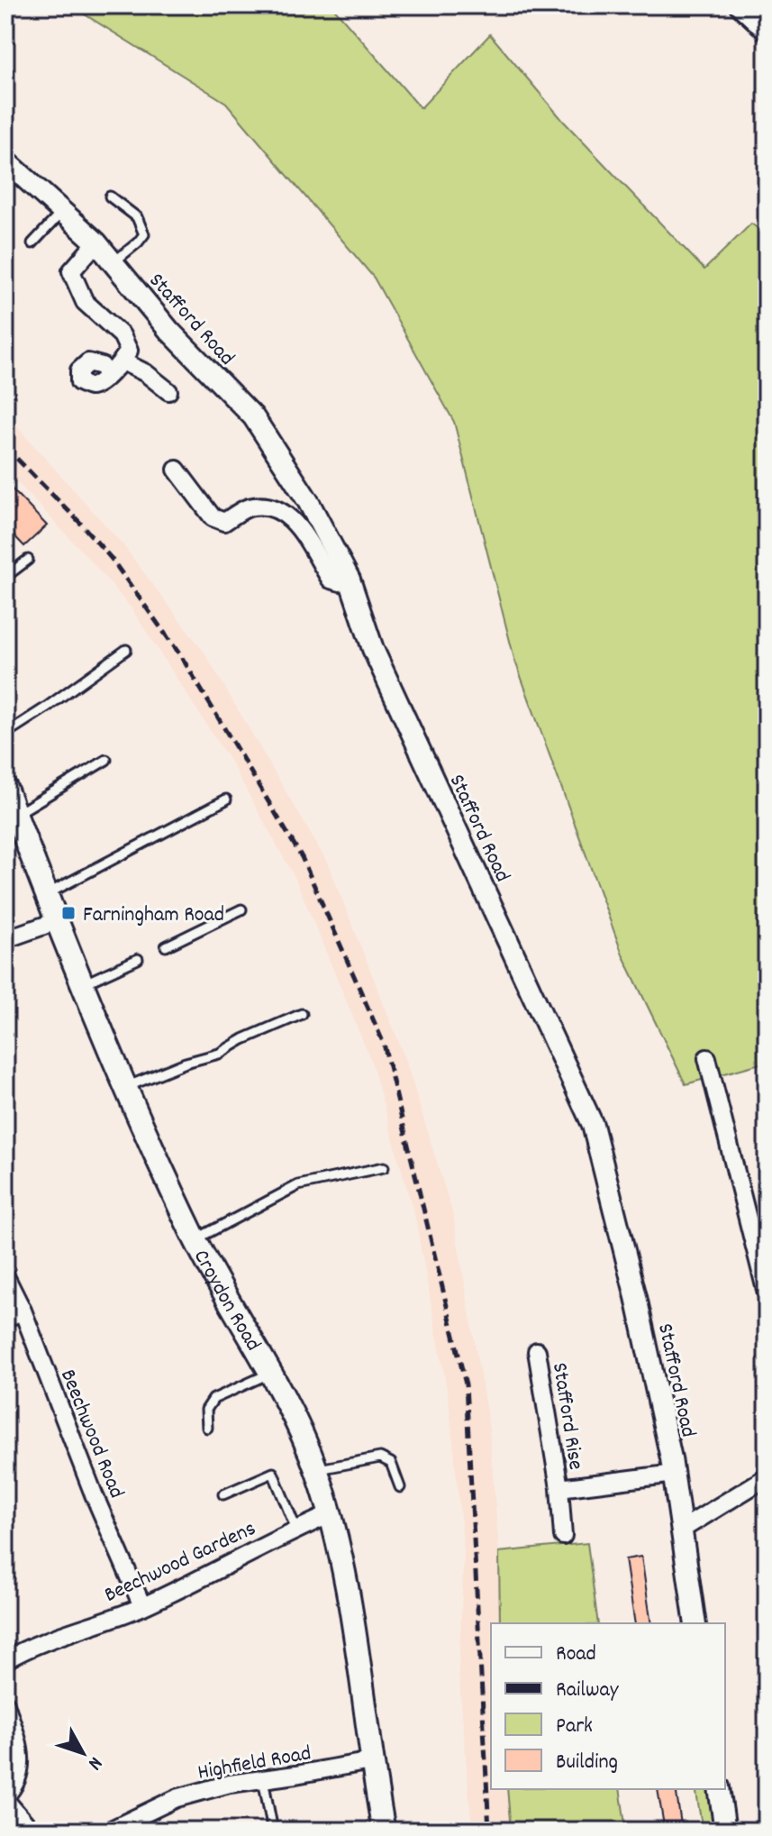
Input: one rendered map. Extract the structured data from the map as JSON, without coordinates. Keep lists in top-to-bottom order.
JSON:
{
  "streets": {
    "main road": ["Croydon Road"],
    "street": [
      "Stafford Road",
      "Stafford Rise",
      "Beechwood Road",
      "Beechwood Gardens",
      "Highfield Road"
    ]
  },
  "crossings": [
    ["Stafford Road", "Stafford Rise"],
    ["Croydon Road", "Beechwood Gardens"],
    ["Croydon Road", "Highfield Road"],
    ["Beechwood Road", "Beechwood Gardens"]
  ],
  "places": {
    "transit": ["Farningham Road"]
  },
  "legend": [
    "Road",
    "Railway",
    "Park",
    "Building"
  ],
  "north": "bottom right"
}
